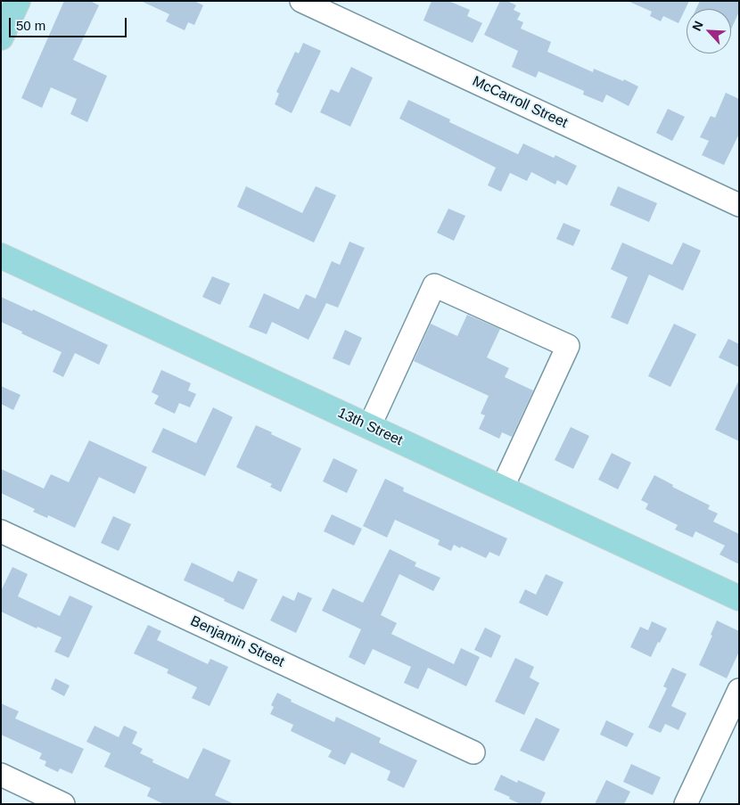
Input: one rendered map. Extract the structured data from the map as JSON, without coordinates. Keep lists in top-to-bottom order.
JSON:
{
  "streets": {
    "main road": ["13th Street"],
    "street": ["McCarroll Street", "Benjamin Street"]
  },
  "scale_bar": "50 m",
  "north": "top left"
}
